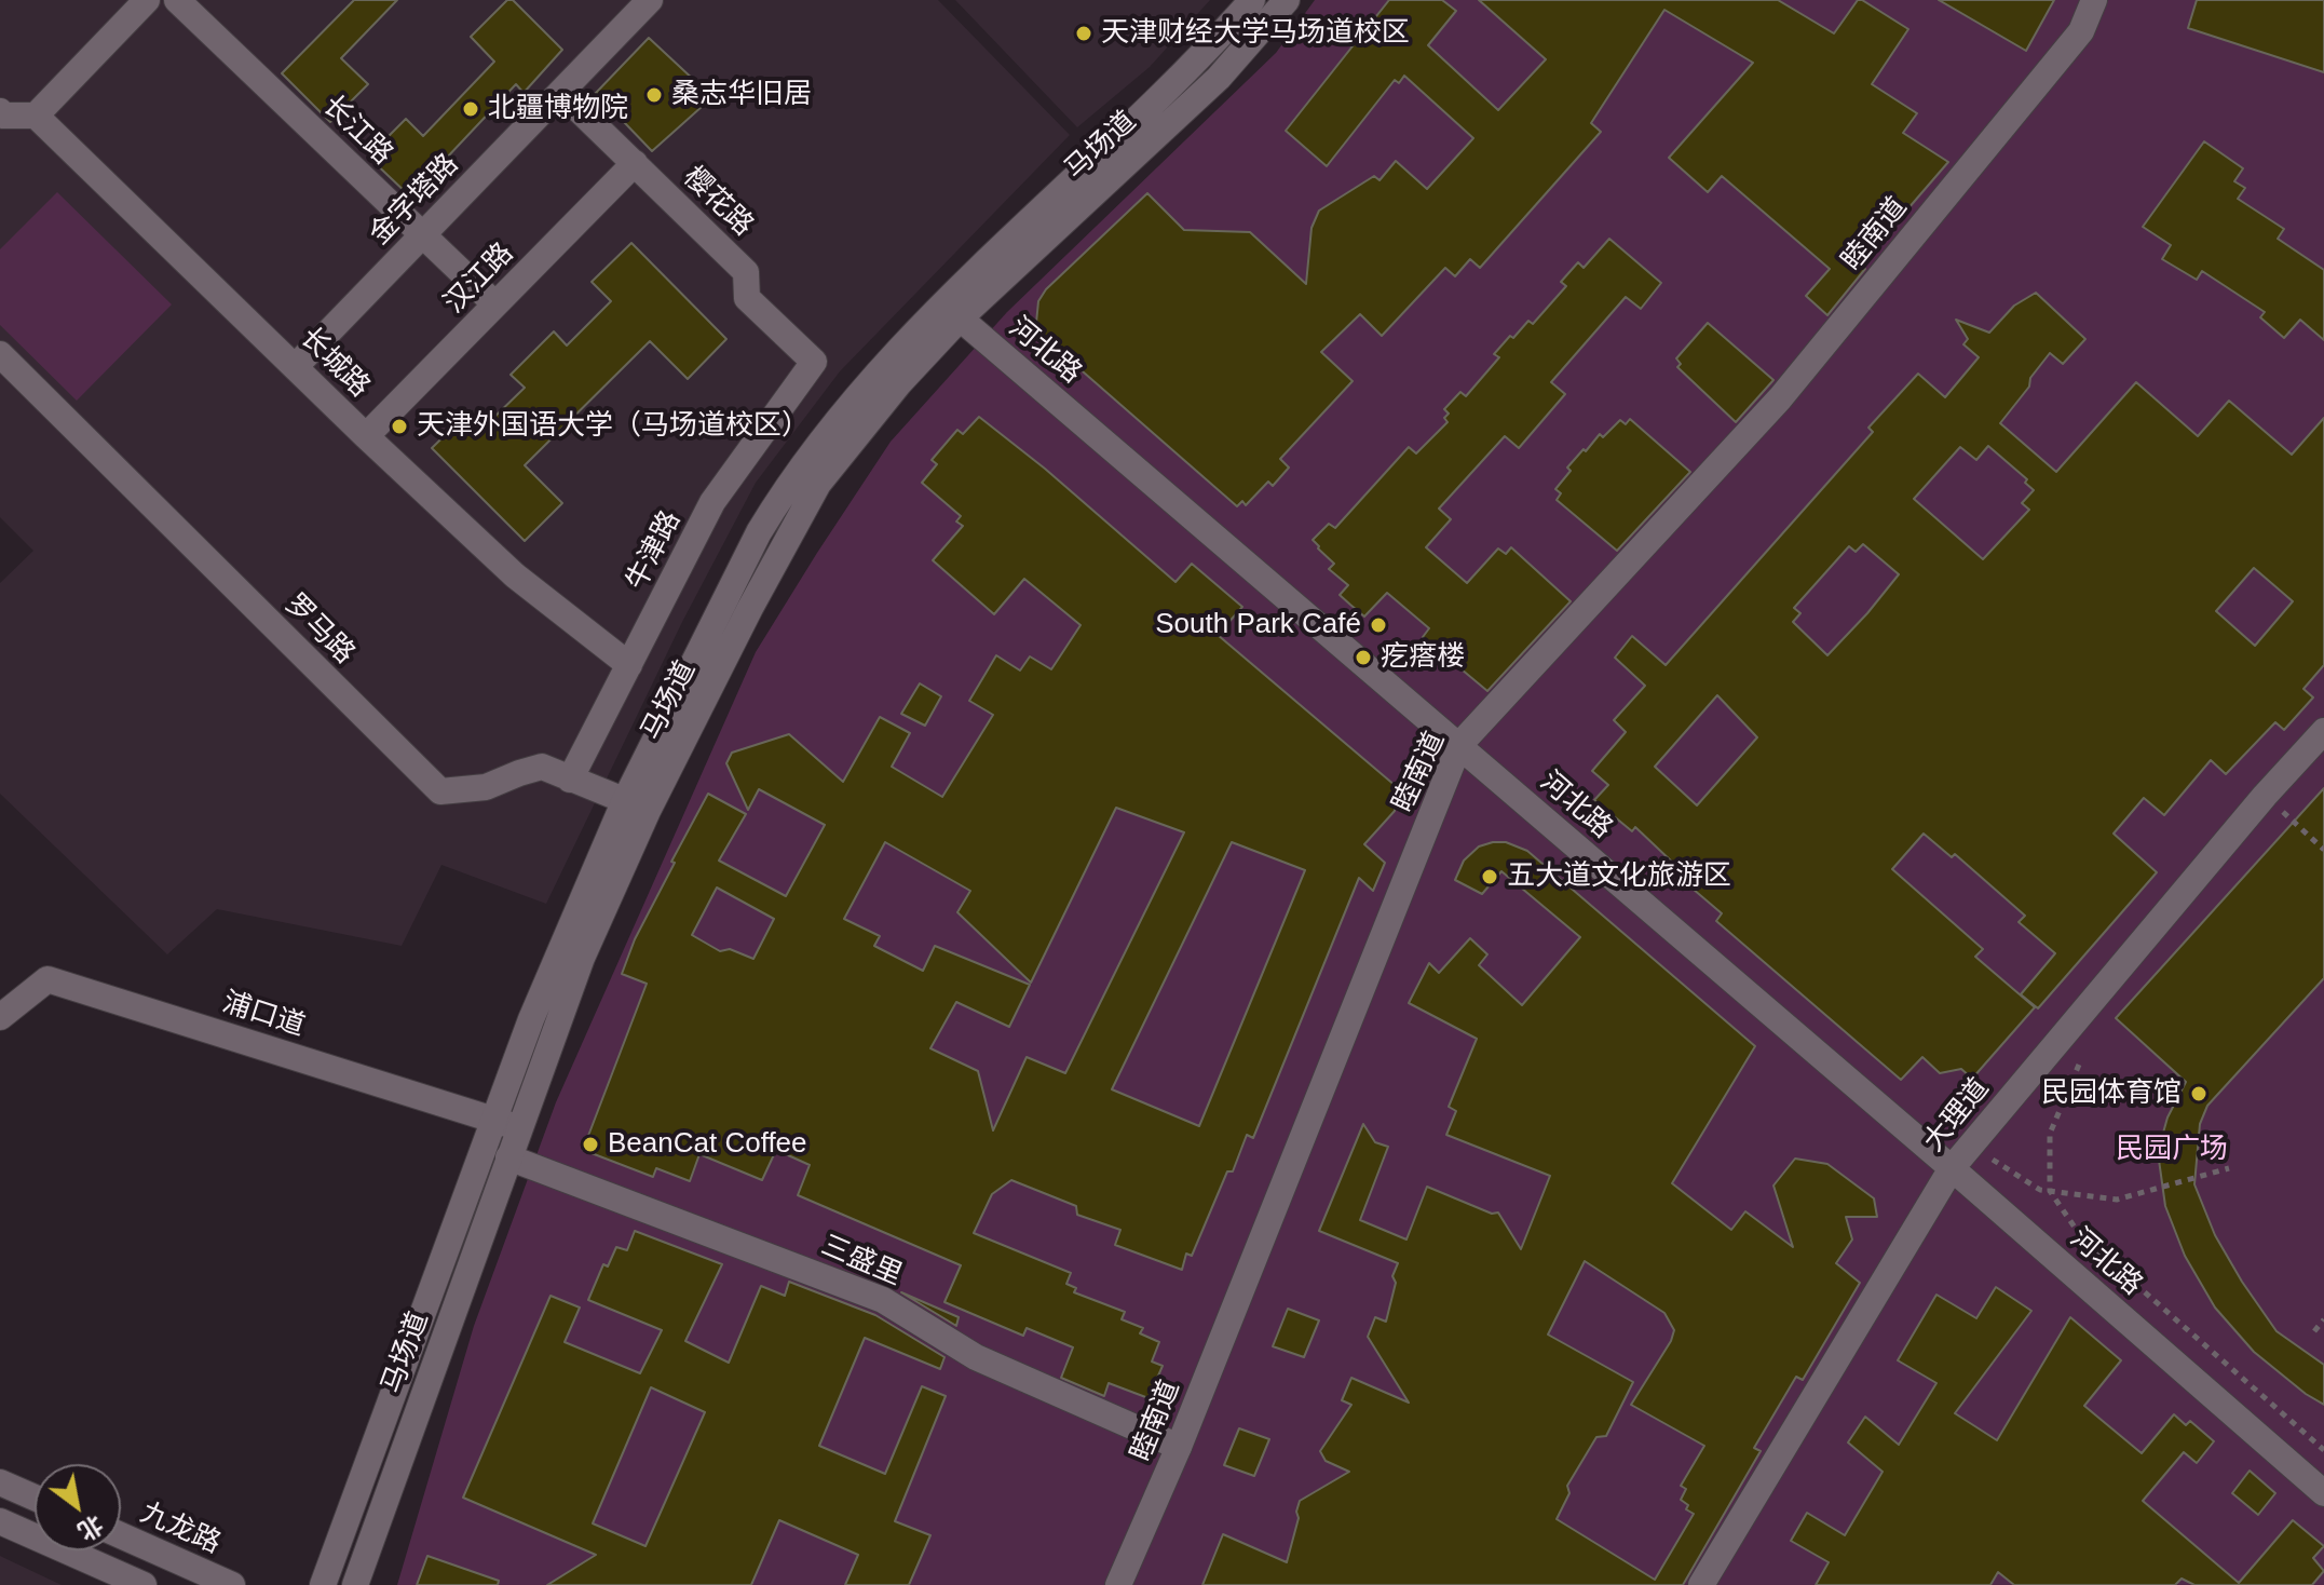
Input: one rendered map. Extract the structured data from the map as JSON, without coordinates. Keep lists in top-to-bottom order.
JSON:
{
  "streets": {
    "street": [
      "长江路",
      "马场道",
      "金字塔路",
      "樱花路",
      "睦南道",
      "汉江路",
      "河北路",
      "长城路",
      "牛津路",
      "罗马路",
      "浦口道",
      "大理道",
      "三盛里",
      "九龙路"
    ]
  },
  "crossings": [
    ["长江路", "金字塔路"],
    ["长江路", "汉江路"],
    ["马场道", "河北路"],
    ["马场道", "罗马路"],
    ["马场道", "浦口道"],
    ["马场道", "三盛里"],
    ["金字塔路", "樱花路"],
    ["金字塔路", "长城路"],
    ["樱花路", "汉江路"],
    ["樱花路", "牛津路"],
    ["睦南道", "河北路"],
    ["睦南道", "三盛里"],
    ["汉江路", "长城路"],
    ["河北路", "大理道"],
    ["长城路", "牛津路"],
    ["牛津路", "罗马路"]
  ],
  "parks": ["民园广场"],
  "places": [
    "天津财经大学马场道校区",
    "桑志华旧居",
    "北疆博物院",
    "天津外国语大学（马场道校区）",
    "South Park Café",
    "疙瘩楼",
    "五大道文化旅游区",
    "民园体育馆",
    "BeanCat Coffee"
  ],
  "north": "bottom right"
}
